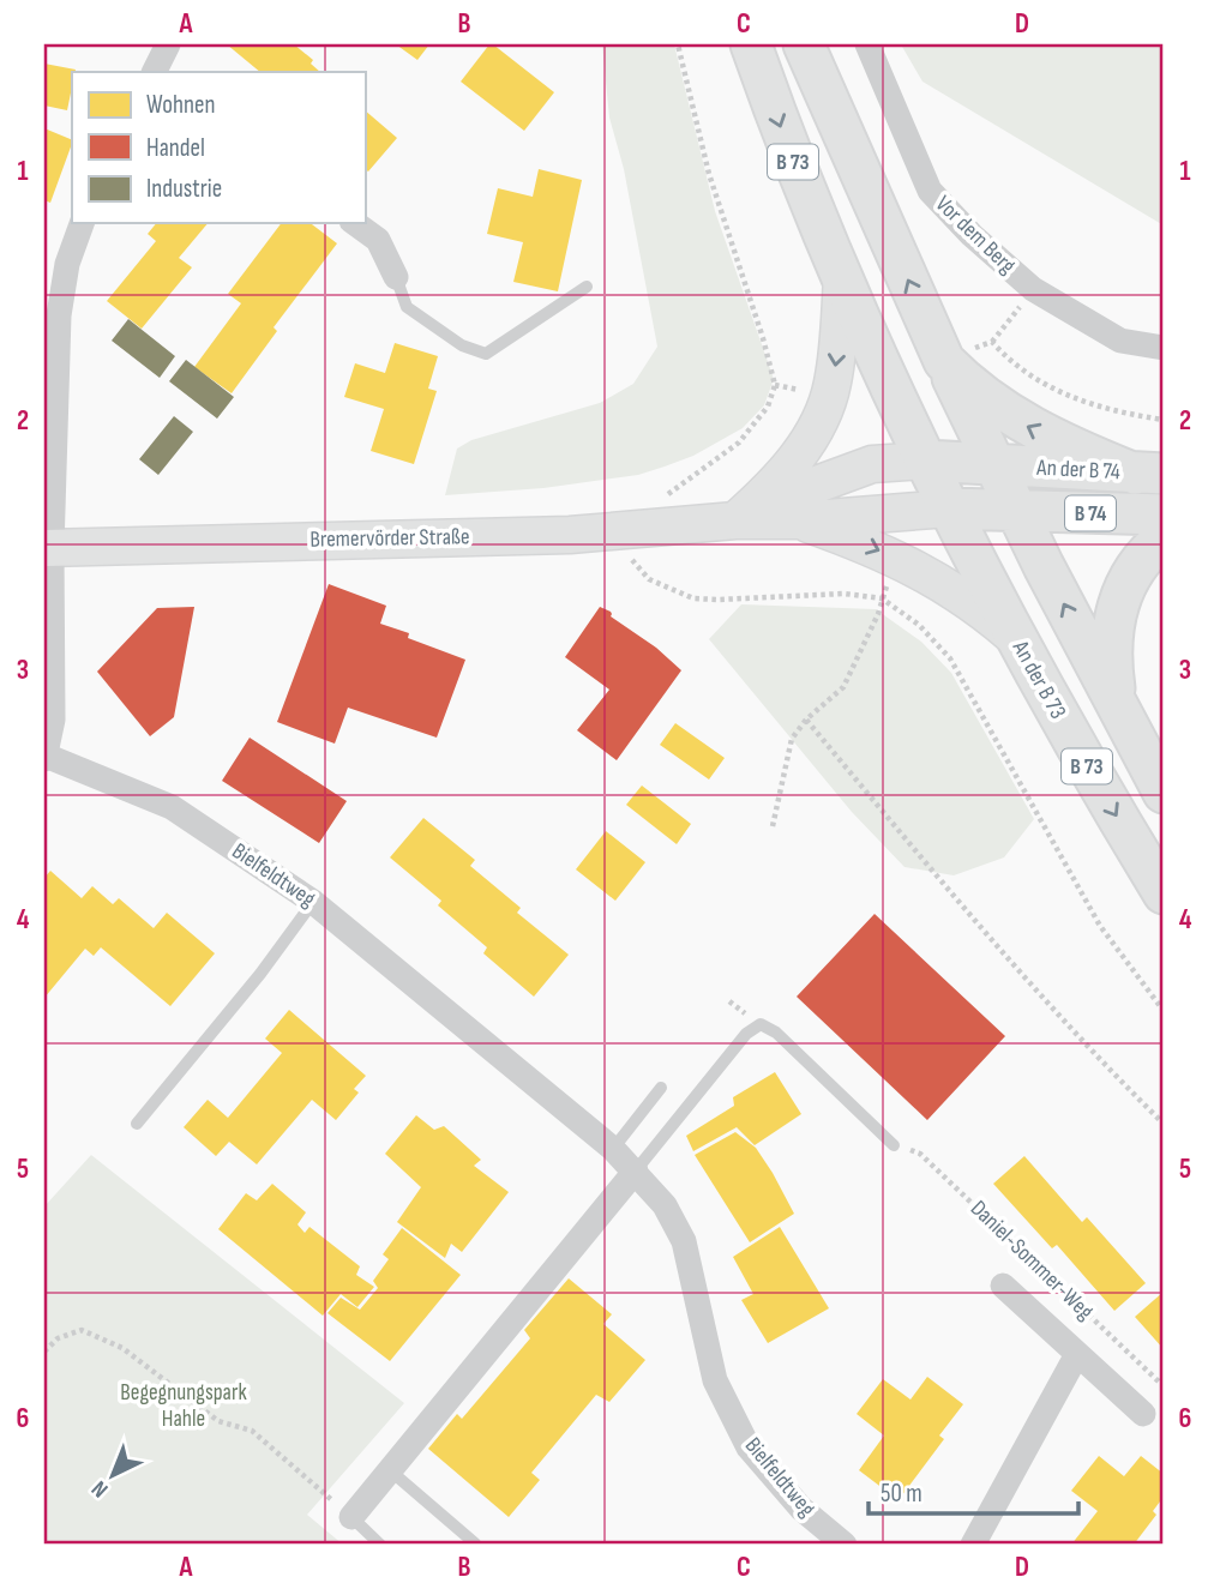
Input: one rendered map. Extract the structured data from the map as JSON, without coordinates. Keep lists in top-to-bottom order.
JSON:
{
  "streets": {
    "main road": [
      "B 73",
      "An der B 74",
      "B 74",
      "Bremervörder Straße",
      "An der B 73"
    ],
    "street": ["Vor dem Berg", "Bielfeldtweg", "Daniel-Sommer-Weg"]
  },
  "crossings": [
    ["B 73", "An der B 74"],
    ["B 73", "B 74"],
    ["B 73", "Bremervörder Straße"],
    ["B 73", "An der B 73"],
    ["An der B 74", "B 74"],
    ["B 74", "Bremervörder Straße"],
    ["B 74", "An der B 73"],
    ["Bremervörder Straße", "An der B 73"],
    ["Bremervörder Straße", "Bielfeldtweg"]
  ],
  "parks": ["Begegnungspark Hahle"],
  "legend": ["Wohnen", "Handel", "Industrie"],
  "scale_bar": "50 m",
  "north": "bottom left",
  "grid": {
    "columns": [
      "A",
      "B",
      "C",
      "D"
    ],
    "rows": [
      "1",
      "2",
      "3",
      "4",
      "5",
      "6"
    ]
  }
}
